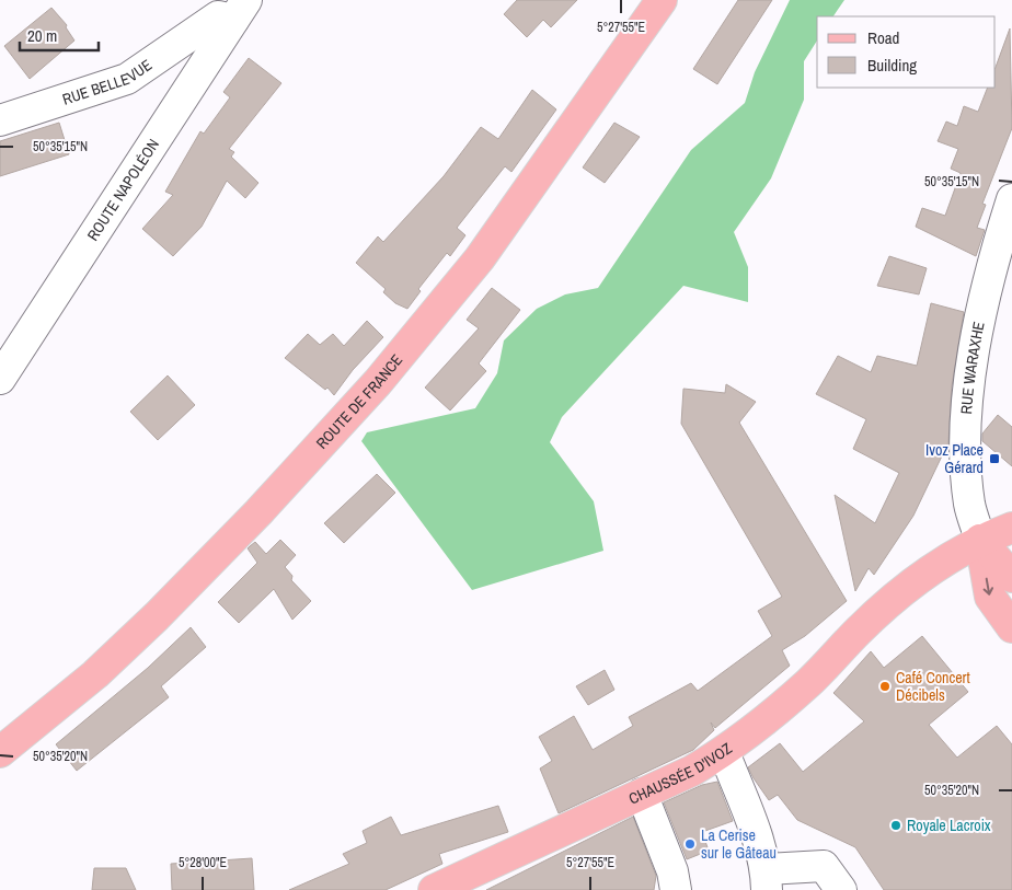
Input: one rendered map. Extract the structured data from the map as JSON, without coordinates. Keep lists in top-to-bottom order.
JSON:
{
  "streets": {
    "main road": ["ROUTE DE FRANCE", "CHAUSSÉE D'IVOZ"],
    "street": ["RUE BELLEVUE", "ROUTE NAPOLÉON", "RUE WARAXHE"]
  },
  "crossings": [
    ["RUE BELLEVUE", "ROUTE NAPOLÉON"],
    ["RUE WARAXHE", "CHAUSSÉE D'IVOZ"]
  ],
  "places": {
    "transit": ["Ivoz Place Gérard"],
    "other": ["Café Concert Décibels", "Royale Lacroix", "La Cerise sur le Gâteau"]
  },
  "legend": ["Road", "Building"],
  "scale_bar": "20 m",
  "coordinates": [
    "5°27'55\"E",
    "50°35'15\"N",
    "50°35'20\"N",
    "5°28'00\"E"
  ]
}
